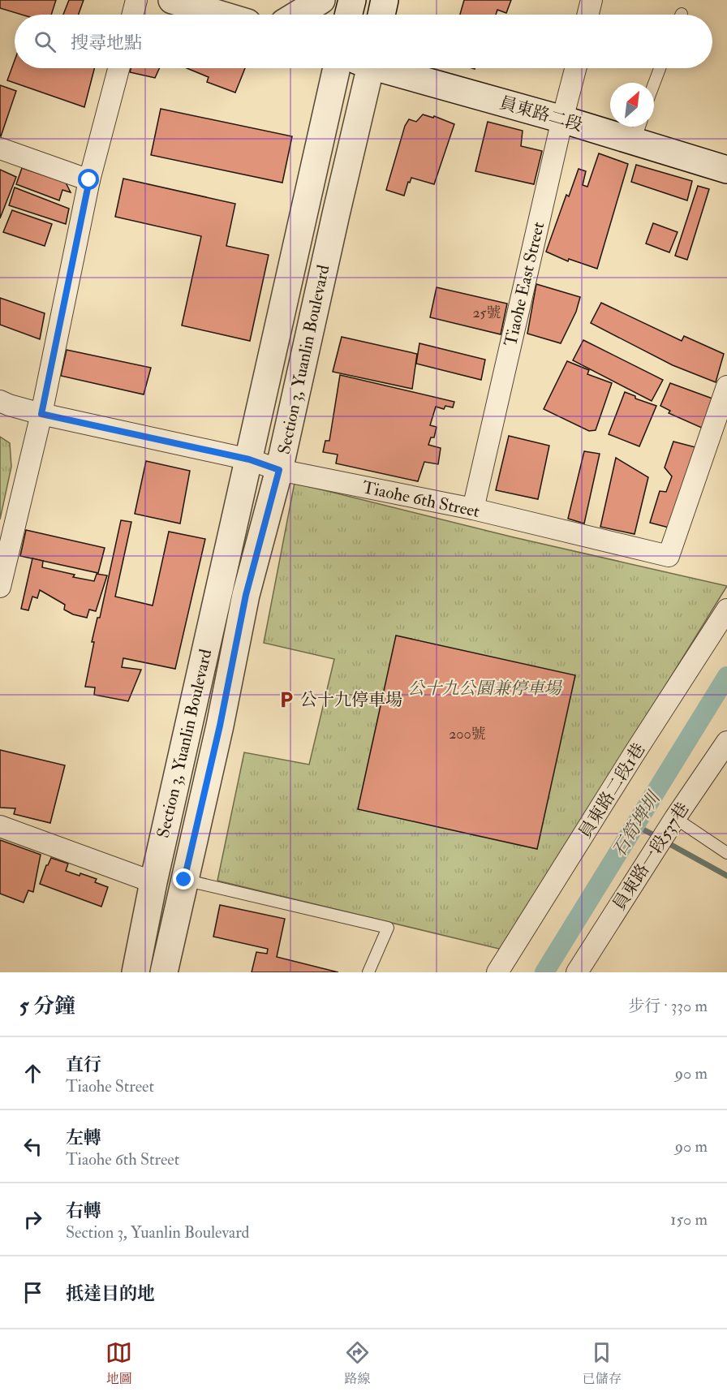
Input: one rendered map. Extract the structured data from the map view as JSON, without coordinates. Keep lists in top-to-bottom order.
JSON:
{
  "streets": {
    "street": [
      "員東路二段",
      "Tiaohe East Street",
      "Section 3, Yuanlin Boulevard",
      "Tiaohe 6th Street",
      "員東路二段1巷",
      "員東路一段537巷"
    ]
  },
  "crossings": [
    ["員東路二段", "Tiaohe East Street"],
    ["Tiaohe East Street", "Tiaohe 6th Street"],
    ["Section 3, Yuanlin Boulevard", "Tiaohe 6th Street"]
  ],
  "water": ["石筍埤圳"],
  "parks": ["公十九公園兼停車場"],
  "places": {
    "parking": ["公十九停車場"]
  },
  "house_numbers": ["25號", "200號"],
  "north": "top right",
  "page": {
    "search": "搜尋地點",
    "heading": ["5 分鐘", "步行 · 330 m"],
    "list": [
      ["直行", "Tiaohe Street", "90 m"],
      ["左轉", "Tiaohe 6th Street", "90 m"],
      ["右轉", "Section 3, Yuanlin Boulevard", "150 m"],
      "抵達目的地"
    ],
    "nav": ["地圖", "路線", "已儲存"]
  }
}
